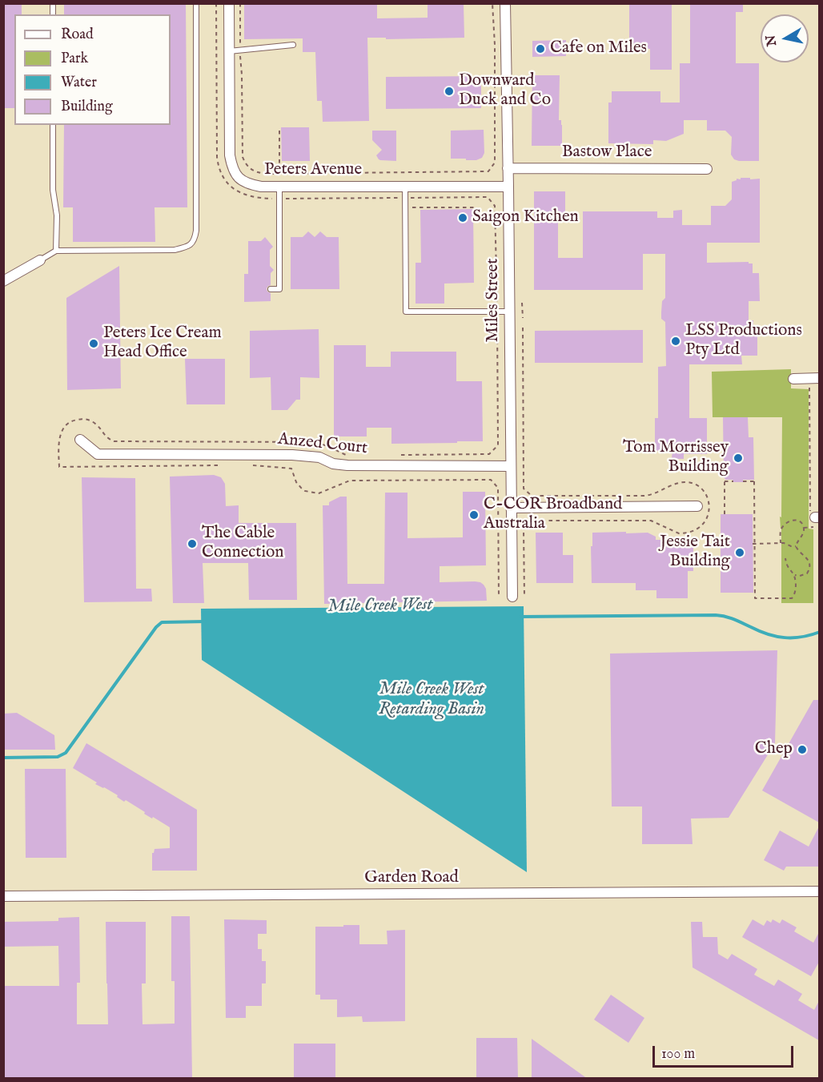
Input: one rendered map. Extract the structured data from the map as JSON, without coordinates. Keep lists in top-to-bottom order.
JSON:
{
  "streets": {
    "street": [
      "Bastow Place",
      "Peters Avenue",
      "Miles Street",
      "Anzed Court",
      "Garden Road"
    ]
  },
  "crossings": [
    ["Bastow Place", "Miles Street"],
    ["Peters Avenue", "Miles Street"],
    ["Miles Street", "Anzed Court"]
  ],
  "water": ["Mile Creek West", "Mile Creek West Retarding Basin"],
  "places": [
    "Cafe on Miles",
    "Downward Duck and Co",
    "Saigon Kitchen",
    "LSS Productions Pty Ltd",
    "Peters Ice Cream Head Office",
    "Tom Morrissey Building",
    "C-COR Broadband Australia",
    "The Cable Connection",
    "Jessie Tait Building",
    "Chep"
  ],
  "legend": [
    "Road",
    "Park",
    "Water",
    "Building"
  ],
  "scale_bar": "100 m",
  "north": "left"
}
